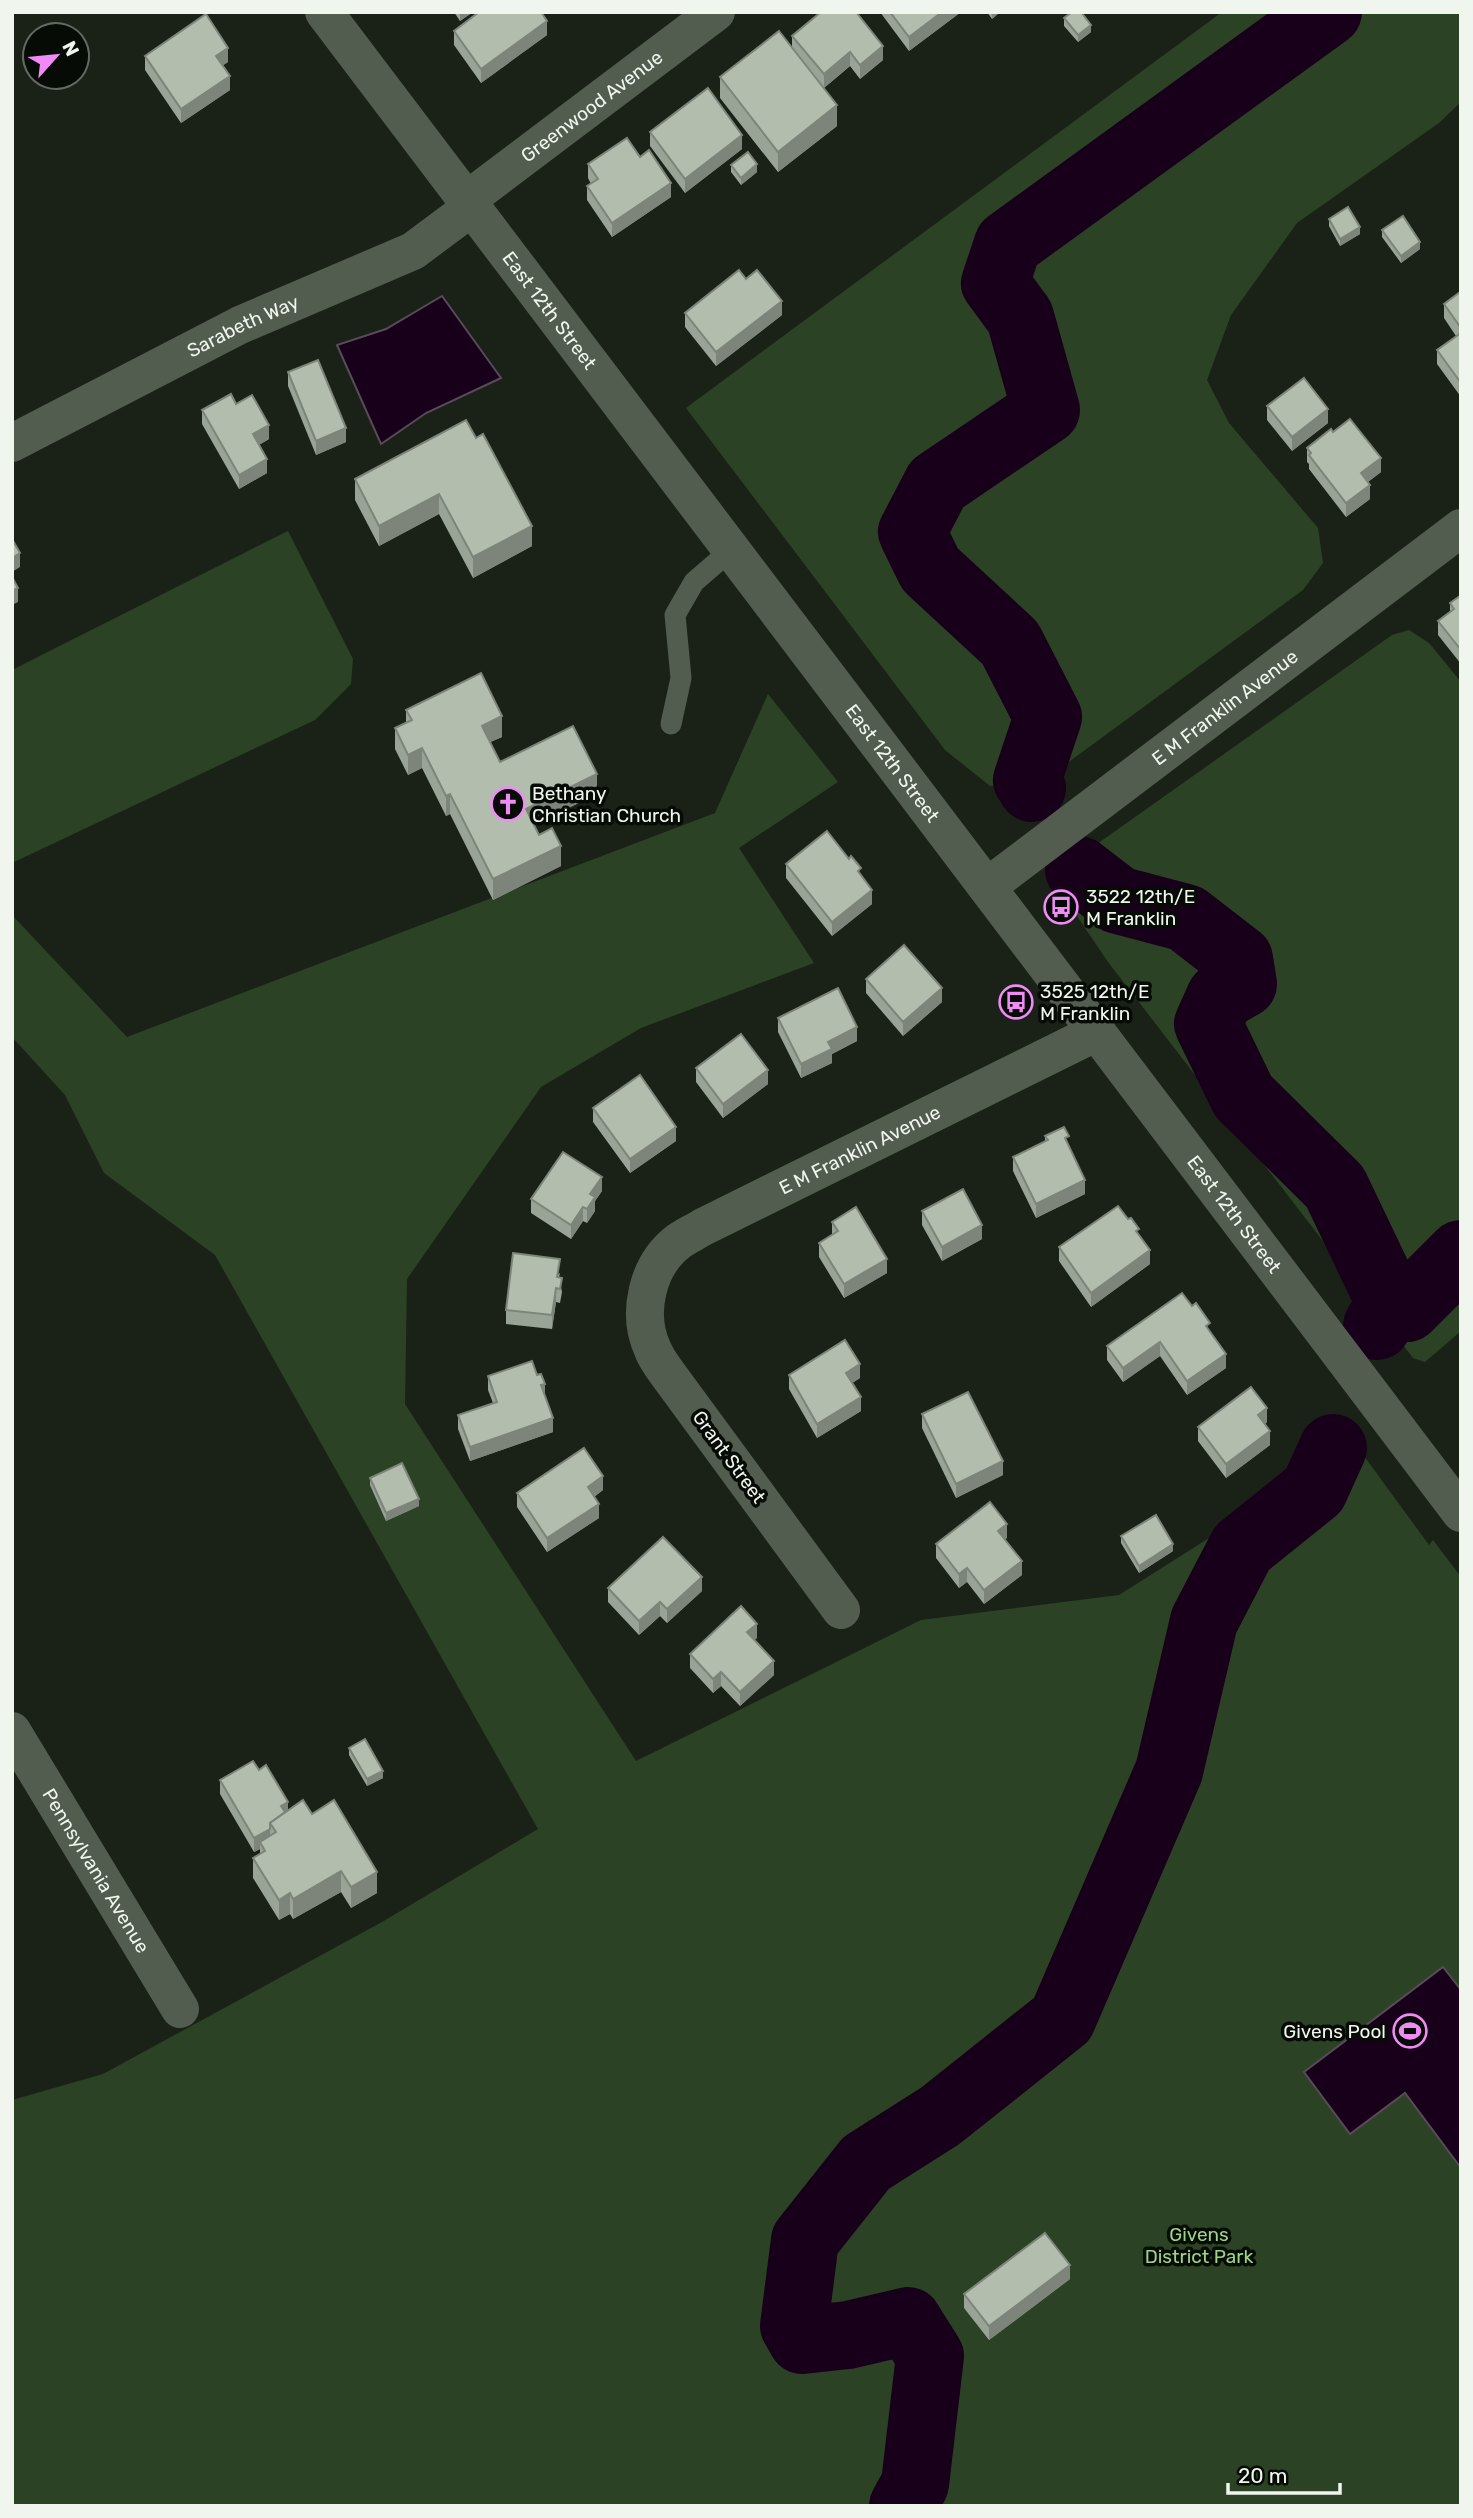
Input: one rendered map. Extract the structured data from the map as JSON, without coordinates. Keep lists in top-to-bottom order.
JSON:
{
  "streets": {
    "street": [
      "Greenwood Avenue",
      "East 12th Street",
      "Sarabeth Way",
      "E M Franklin Avenue",
      "Grant Street",
      "Pennsylvania Avenue"
    ]
  },
  "crossings": [
    ["Greenwood Avenue", "East 12th Street"],
    ["Greenwood Avenue", "Sarabeth Way"],
    ["East 12th Street", "Sarabeth Way"],
    ["East 12th Street", "E M Franklin Avenue"],
    ["E M Franklin Avenue", "Grant Street"]
  ],
  "parks": ["Givens District Park"],
  "places": {
    "church": ["Bethany Christian Church"],
    "bus stop": ["3522 12th/E M Franklin", "3525 12th/E M Franklin"],
    "sports": ["Givens Pool"]
  },
  "scale_bar": "20 m",
  "north": "top right"
}
